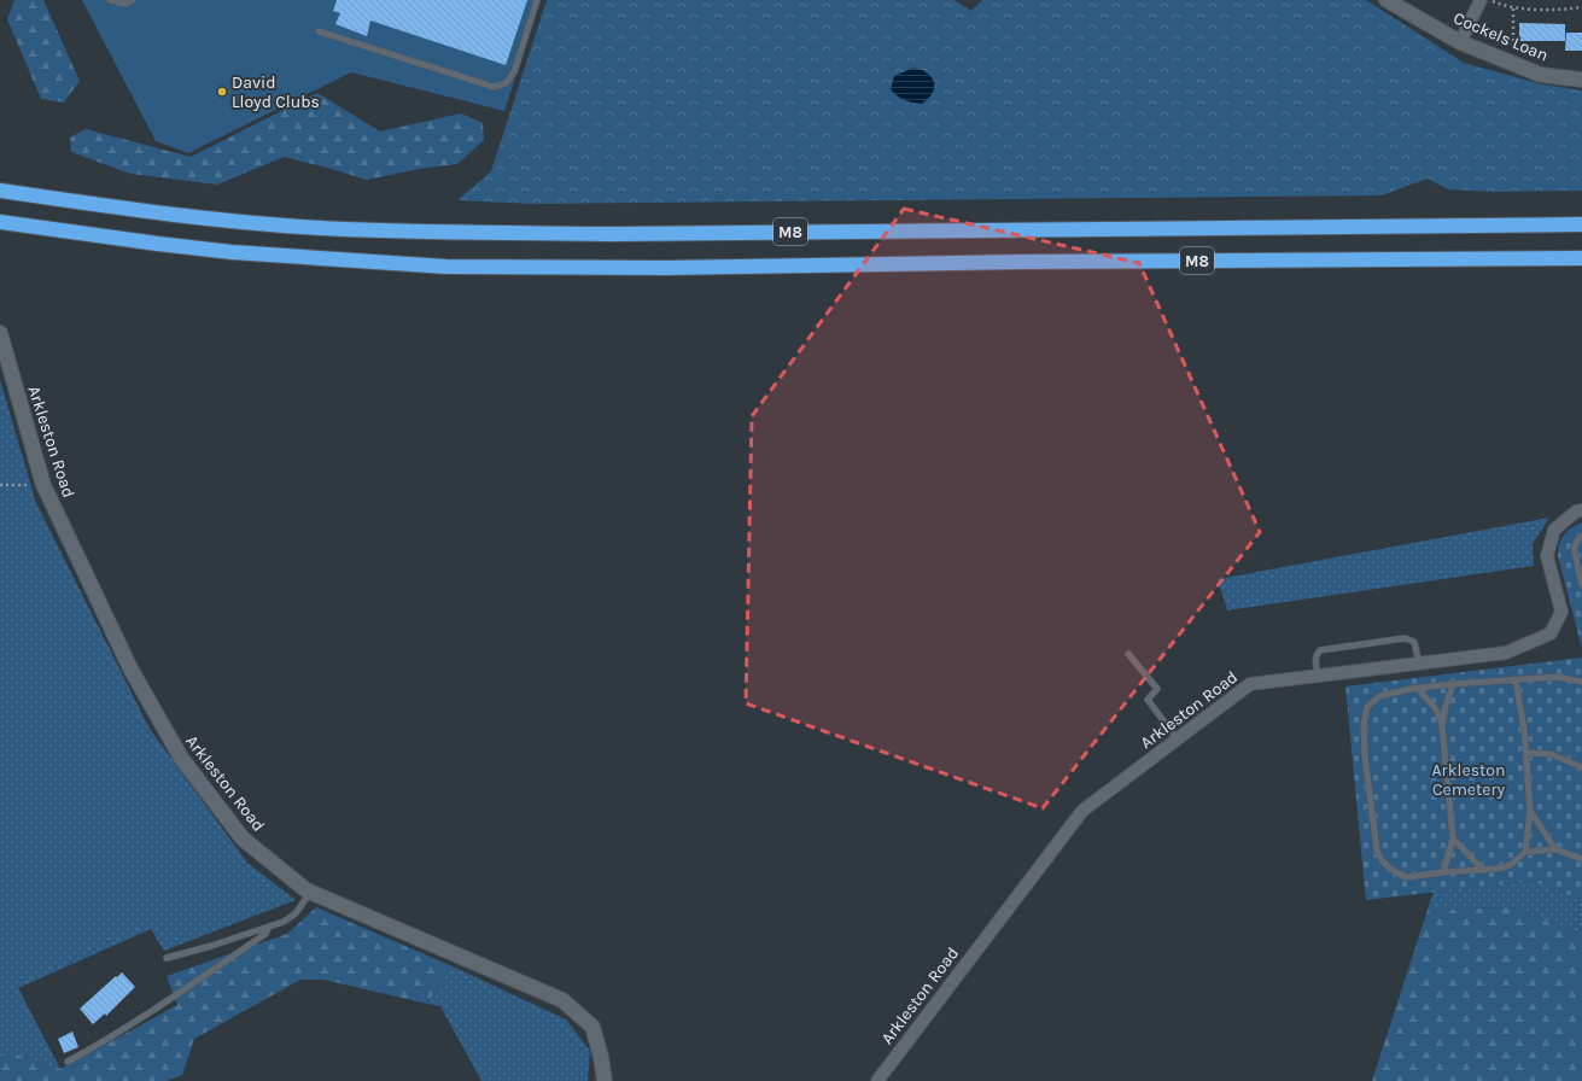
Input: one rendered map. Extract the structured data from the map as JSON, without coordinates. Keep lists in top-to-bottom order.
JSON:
{
  "streets": {
    "highway": ["M8"],
    "street": ["Cockels Loan", "Arkleston Road"]
  },
  "parks": ["Arkleston Cemetery"],
  "places": ["David Lloyd Clubs"]
}
